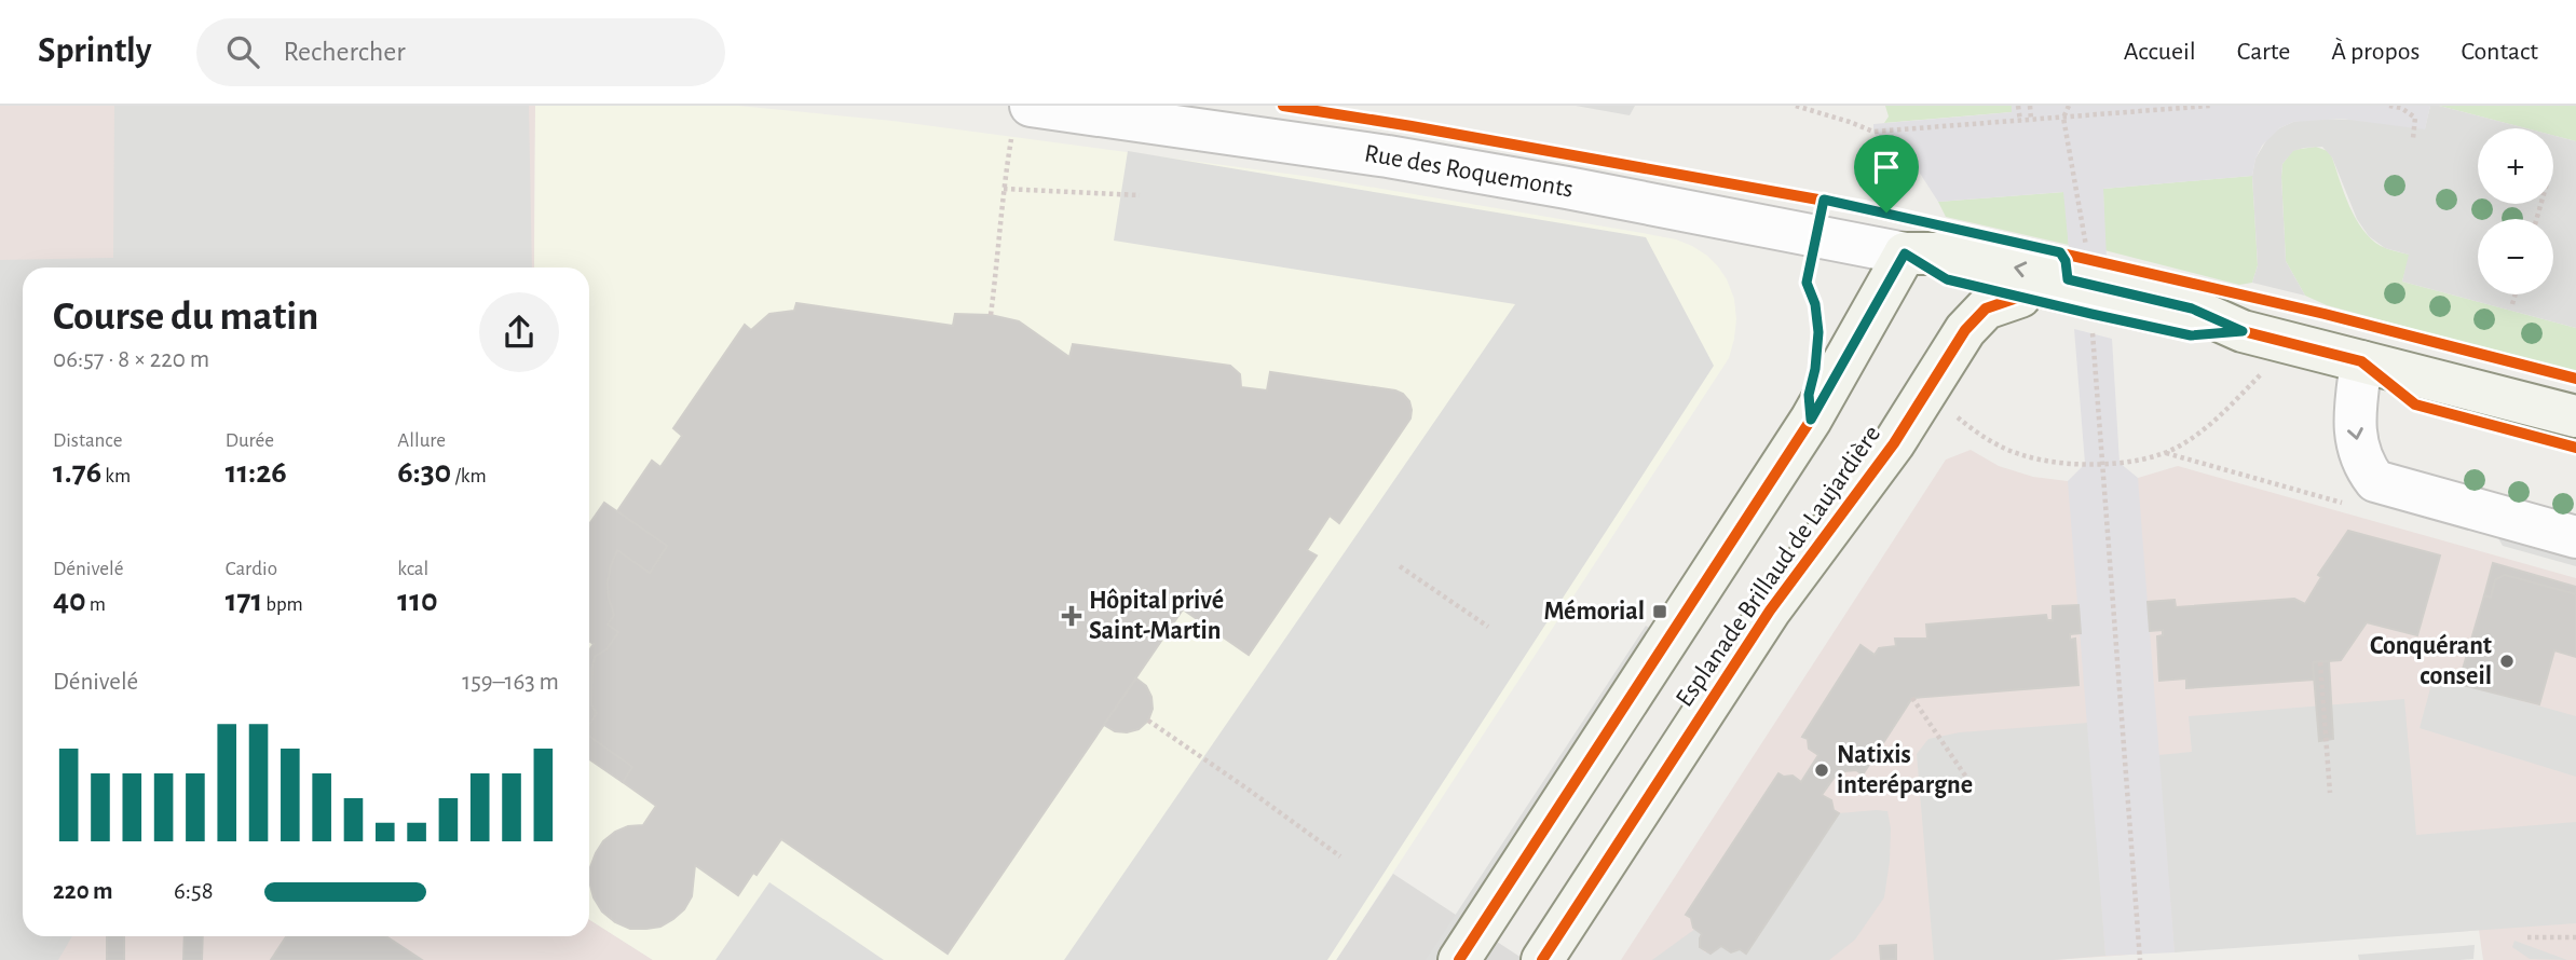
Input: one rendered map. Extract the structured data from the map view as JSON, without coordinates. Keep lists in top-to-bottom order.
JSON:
{
  "streets": {
    "street": ["Rue des Roquemonts", "Esplanade Brillaud de Laujardière"]
  },
  "crossings": [
    ["Rue des Roquemonts", "Esplanade Brillaud de Laujardière"]
  ],
  "places": {
    "transit": ["Mémorial"],
    "health": ["Hôpital privé Saint-Martin"],
    "other": ["Conquérant conseil", "Natixis interépargne"]
  },
  "page": {
    "header": "Sprintly",
    "search": "Rechercher",
    "nav": [
      "Accueil",
      "Carte",
      "À propos",
      "Contact"
    ],
    "map_buttons": ["+", "−"],
    "heading": ["Course du matin", "06:57 · 8 × 220 m"],
    "stats": [
      ["Distance", "1.76 km"],
      ["Durée", "11:26"],
      ["Allure", "6:30 /km"],
      ["Dénivelé", "40 m"],
      ["Cardio", "171 bpm"],
      ["kcal", "110"]
    ],
    "chart": ["Dénivelé", "159–163 m"],
    "list": [
      {
        "name": "220 m",
        "note": "6:58"
      }
    ]
  }
}
